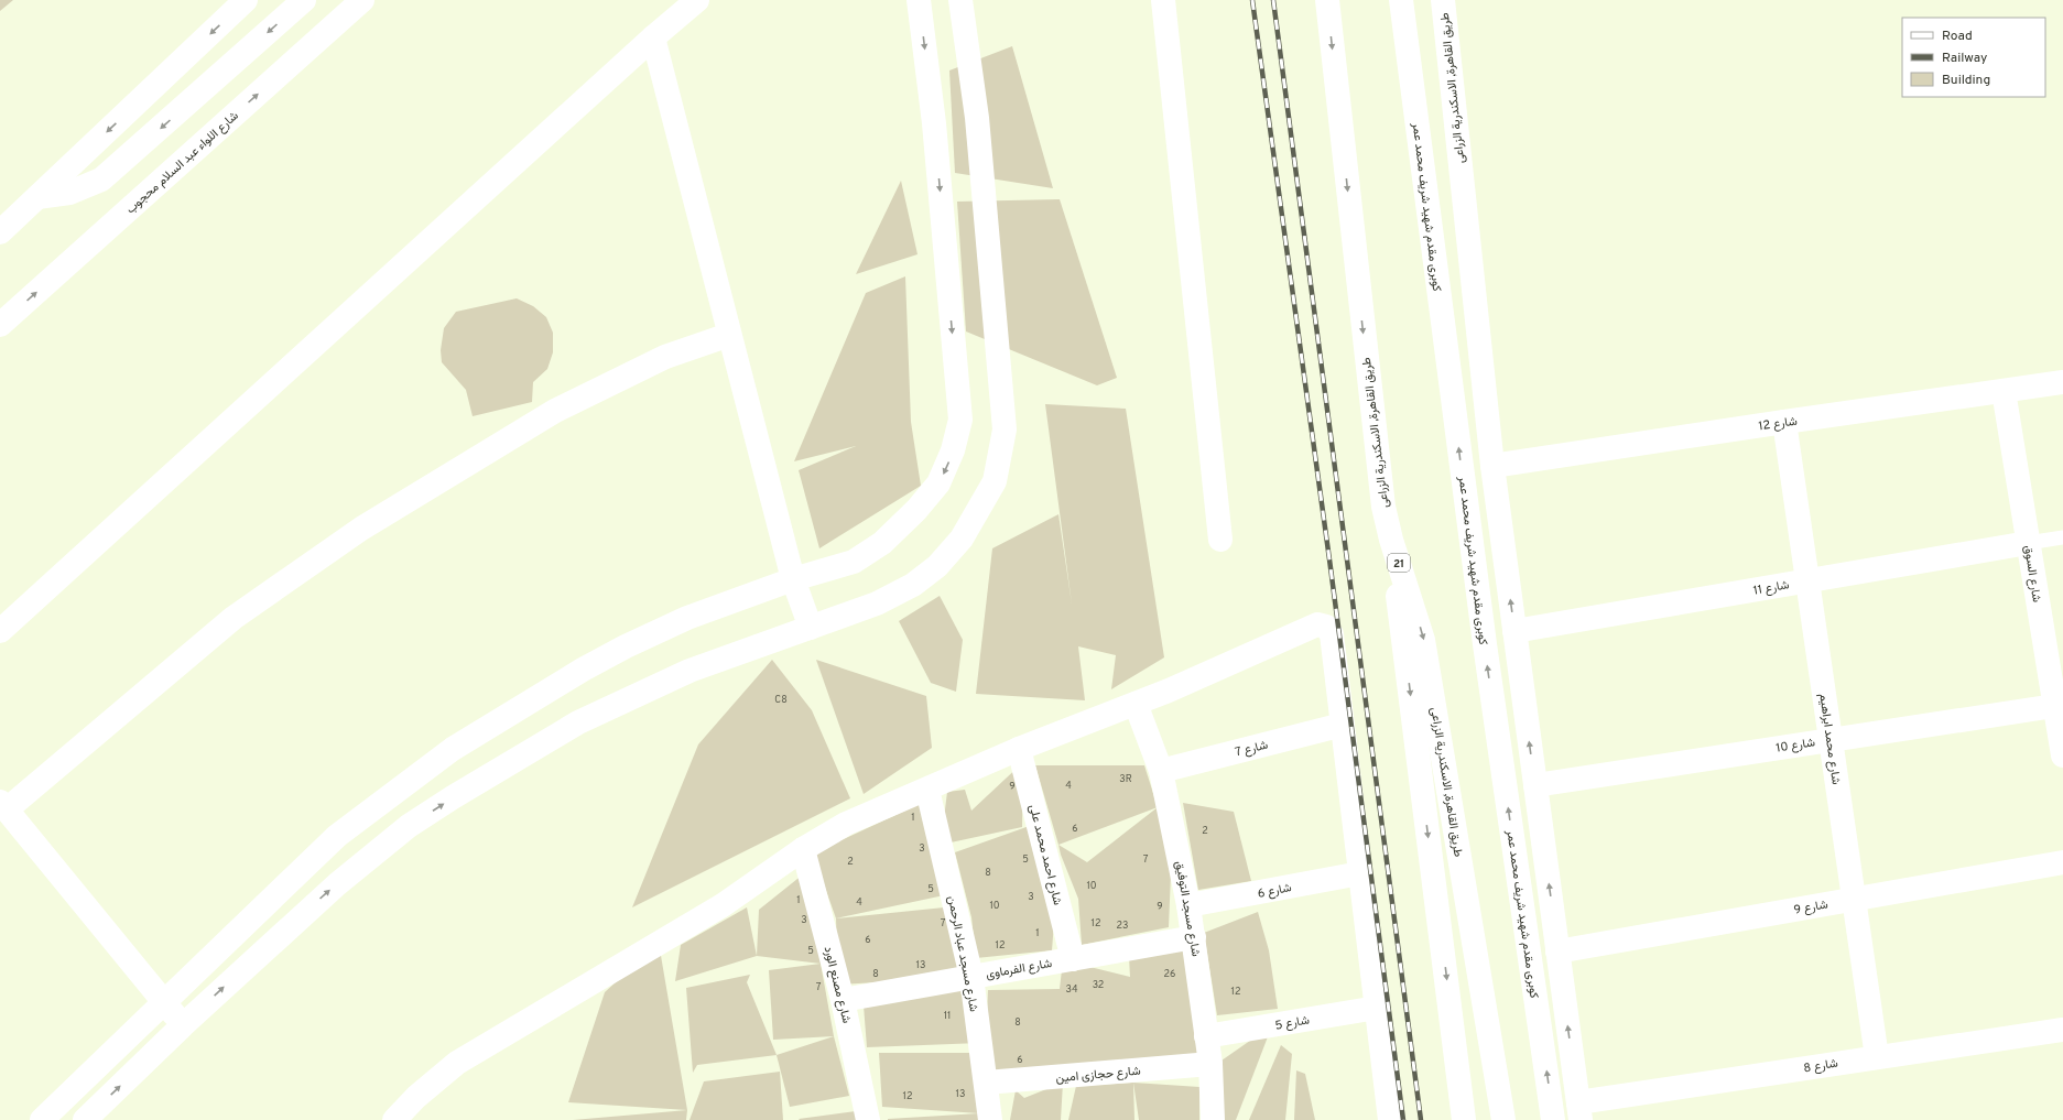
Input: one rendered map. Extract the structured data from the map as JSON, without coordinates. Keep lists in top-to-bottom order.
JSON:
{
  "streets": {
    "main road": [
      "طريق القاهرة, الاسكندرية الزراعى",
      "شارع اللواء عبد السلام محجوب",
      "كوبرى مقدم شهيد شريف محمد عمر",
      "شارع 12",
      "21",
      "شارع السوق",
      "شارع 11",
      "شارع محمد ابراهيم",
      "شارع 10",
      "شارع 7",
      "شارع احمد محمد على",
      "شارع 6",
      "شارع 9",
      "شارع مسجد التوفيق",
      "شارع مسجد عباد الرحمن",
      "شارع الفرماوى",
      "شارع مصنع الورد",
      "شارع 5",
      "شارع 8",
      "شارع حجازى امين"
    ]
  },
  "crossings": [
    ["طريق القاهرة, الاسكندرية الزراعى", "شارع 12"],
    ["طريق القاهرة, الاسكندرية الزراعى", "شارع 11"],
    ["طريق القاهرة, الاسكندرية الزراعى", "شارع 10"],
    ["طريق القاهرة, الاسكندرية الزراعى", "شارع 9"],
    ["طريق القاهرة, الاسكندرية الزراعى", "شارع 8"],
    ["شارع 12", "شارع السوق"],
    ["شارع 12", "شارع محمد ابراهيم"],
    ["شارع السوق", "شارع 11"],
    ["شارع السوق", "شارع 10"],
    ["شارع 11", "شارع محمد ابراهيم"],
    ["شارع محمد ابراهيم", "شارع 10"],
    ["شارع محمد ابراهيم", "شارع 9"],
    ["شارع محمد ابراهيم", "شارع 8"],
    ["شارع 7", "شارع مسجد التوفيق"],
    ["شارع احمد محمد على", "شارع الفرماوى"],
    ["شارع 6", "شارع مسجد التوفيق"],
    ["شارع مسجد التوفيق", "شارع الفرماوى"],
    ["شارع مسجد التوفيق", "شارع 5"],
    ["شارع مسجد التوفيق", "شارع حجازى امين"],
    ["شارع مسجد عباد الرحمن", "شارع الفرماوى"],
    ["شارع مسجد عباد الرحمن", "شارع حجازى امين"],
    ["شارع الفرماوى", "شارع مصنع الورد"]
  ],
  "house_numbers": [
    "C8",
    "3R",
    "4",
    "9",
    "1",
    "6",
    "2",
    "3",
    "5",
    "7",
    "2",
    "8",
    "10",
    "5",
    "3",
    "1",
    "4",
    "10",
    "9",
    "3",
    "7",
    "12",
    "23",
    "1",
    "6",
    "12",
    "5",
    "13",
    "8",
    "26",
    "32",
    "7",
    "34",
    "12",
    "11",
    "8",
    "6",
    "13",
    "12"
  ],
  "legend": ["Road", "Railway", "Building"]
}
